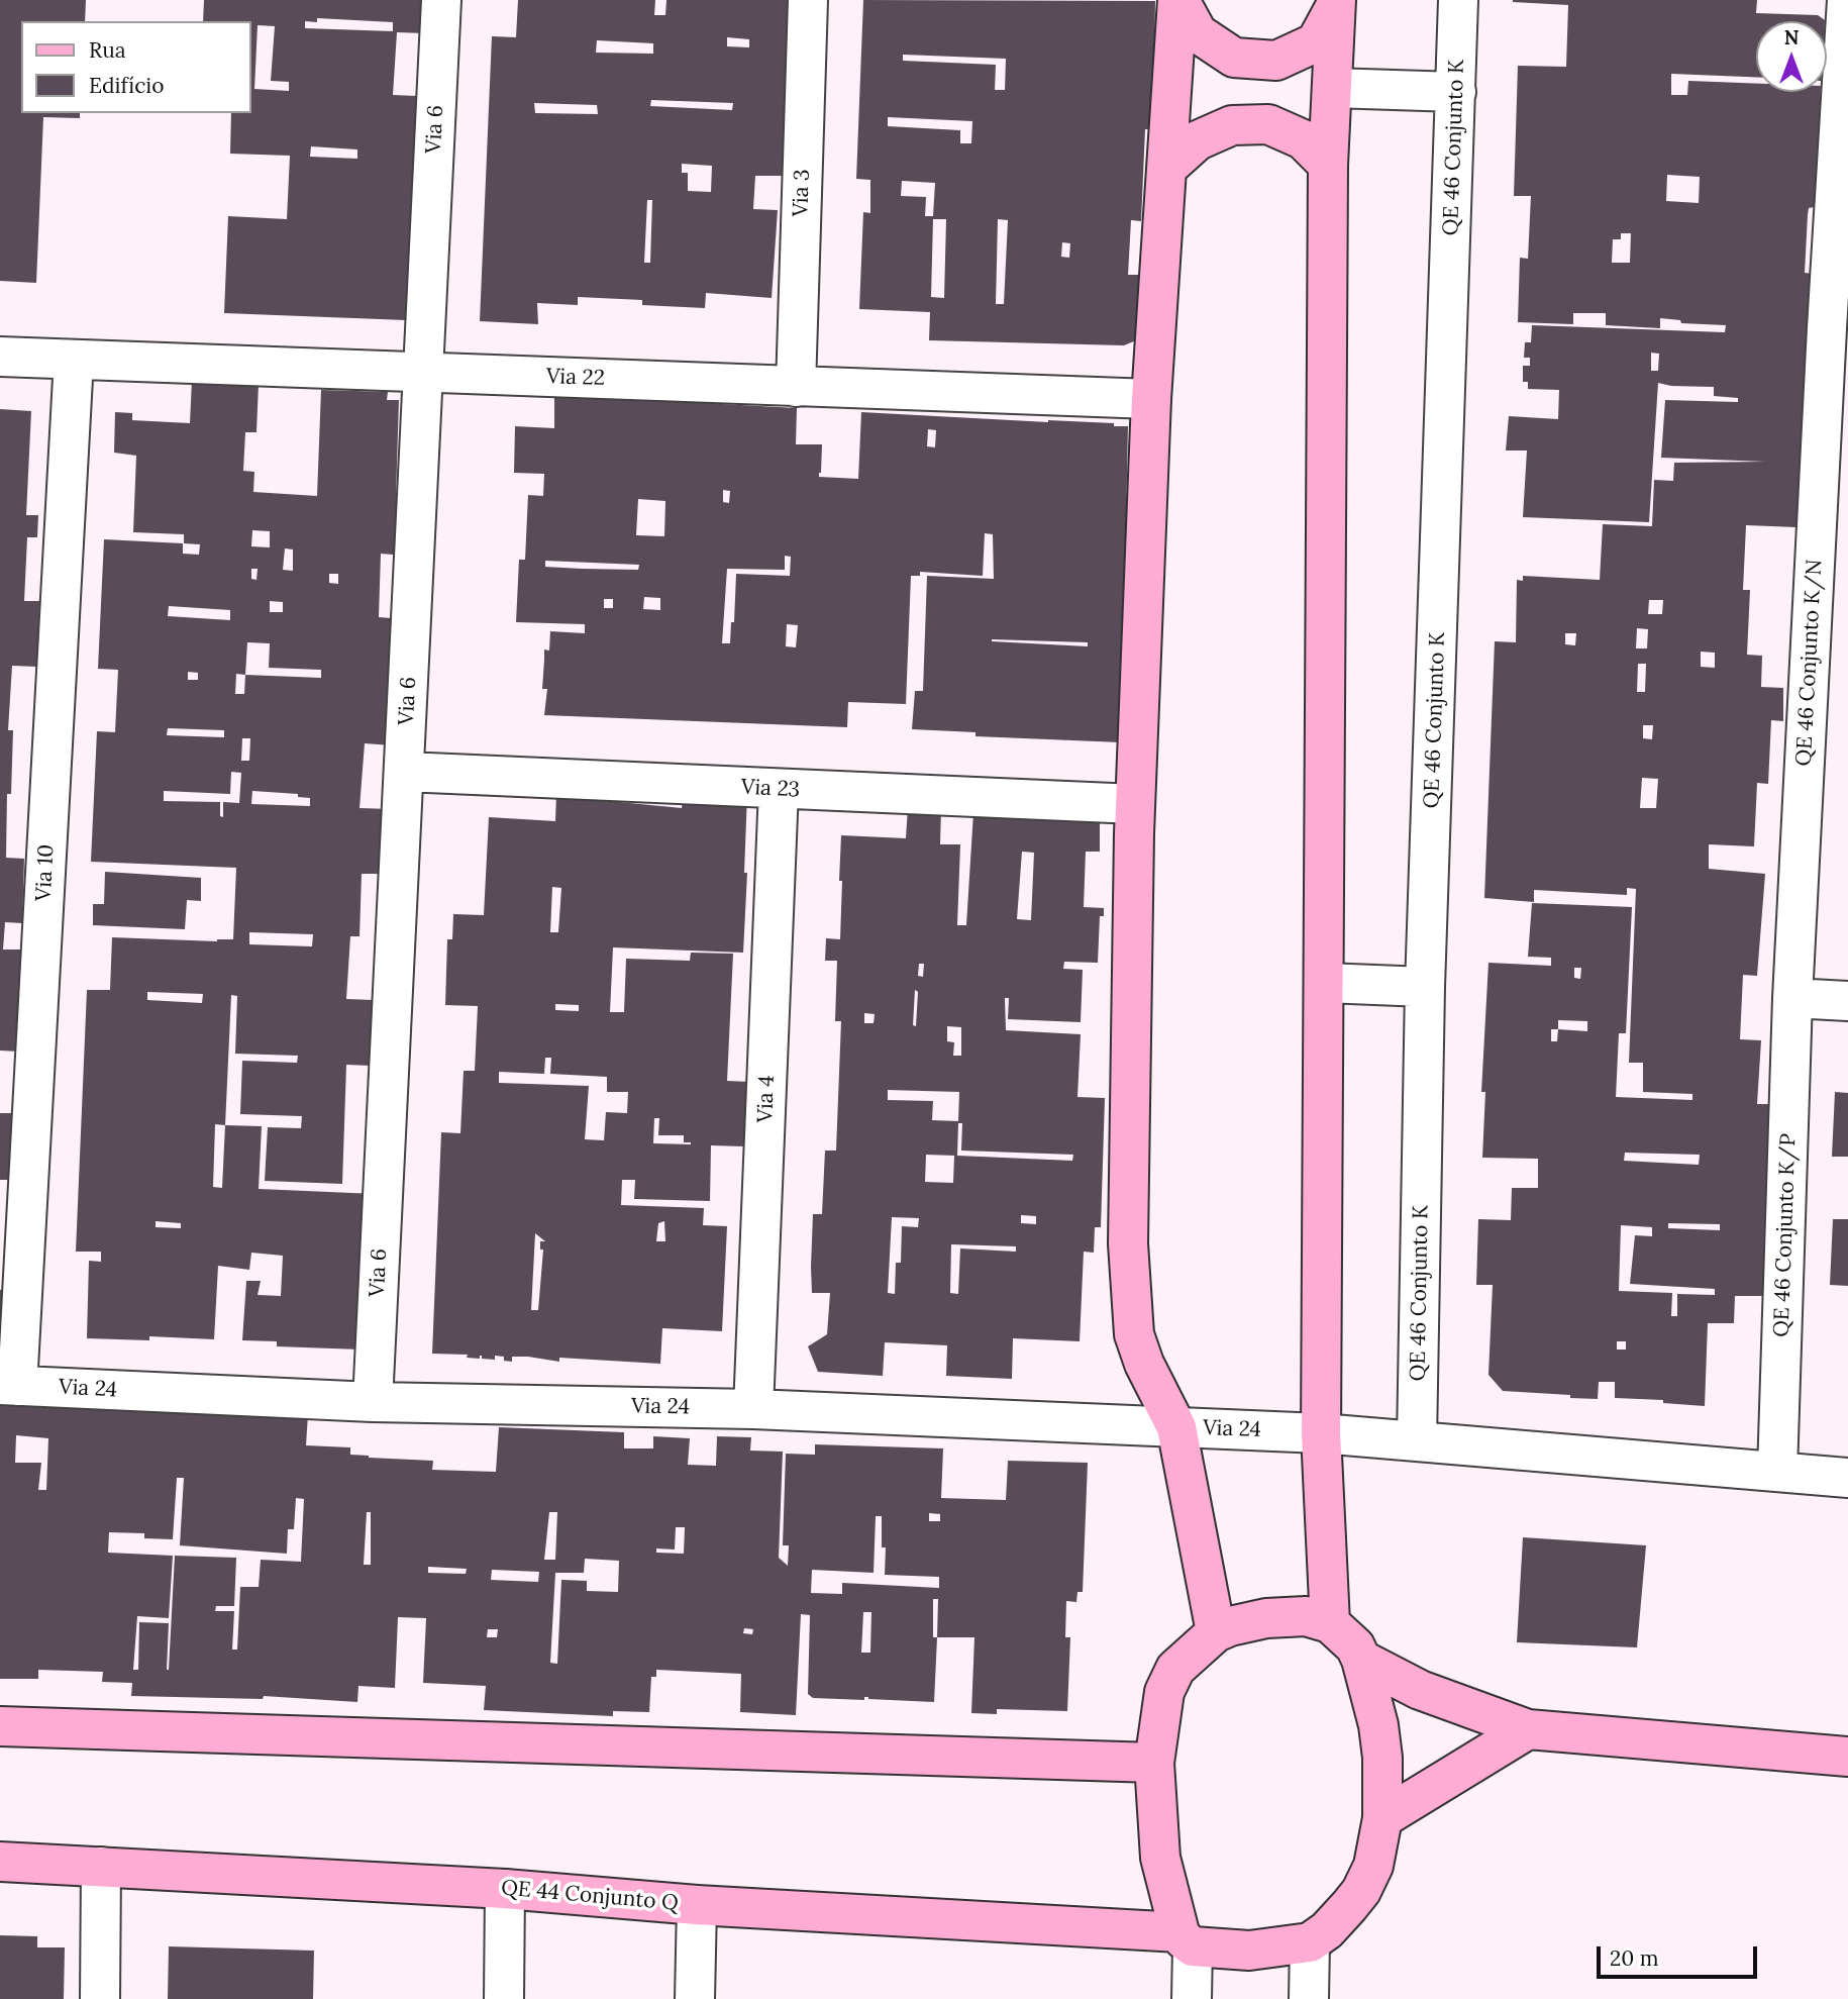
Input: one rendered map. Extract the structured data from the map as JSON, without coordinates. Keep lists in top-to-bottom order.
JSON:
{
  "streets": {
    "street": [
      "Via 6",
      "QE 46 Conjunto K",
      "Via 3",
      "Via 22",
      "QE 46 Conjunto K/N",
      "Via 23",
      "Via 10",
      "Via 4",
      "QE 46 Conjunto K/P",
      "Via 24",
      "QE 44 Conjunto Q"
    ]
  },
  "crossings": [
    ["Via 6", "Via 22"],
    ["Via 6", "Via 23"],
    ["Via 6", "Via 24"],
    ["Via 3", "Via 22"],
    ["Via 22", "Via 10"],
    ["QE 46 Conjunto K/N", "QE 46 Conjunto K/P"],
    ["Via 23", "Via 4"],
    ["Via 10", "Via 24"],
    ["Via 4", "Via 24"]
  ],
  "legend": ["Rua", "Edifício"],
  "scale_bar": "20 m",
  "north": "top"
}
